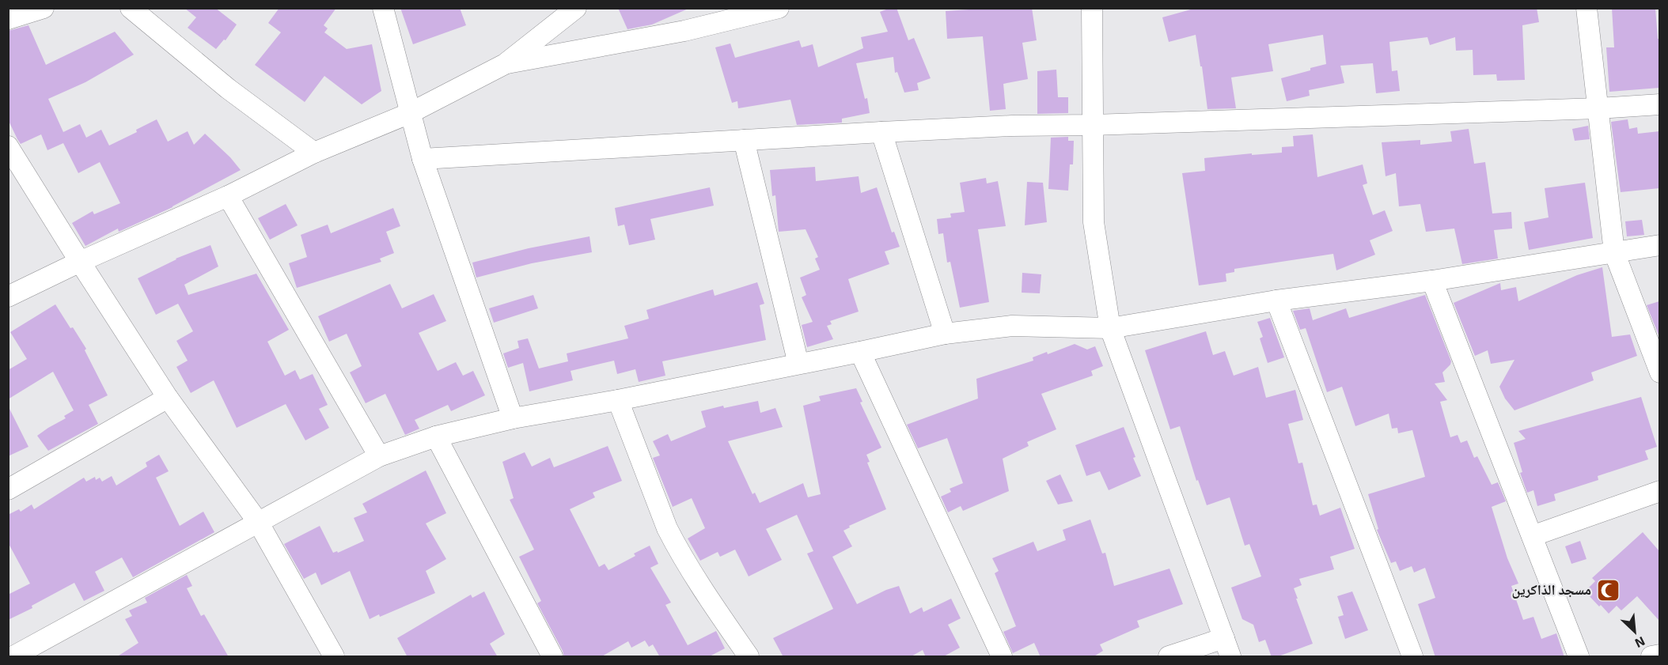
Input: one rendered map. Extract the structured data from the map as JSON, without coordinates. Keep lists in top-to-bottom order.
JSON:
{
  "places": {
    "mosque": ["مسجد الذاكرين"]
  },
  "north": "bottom right"
}
